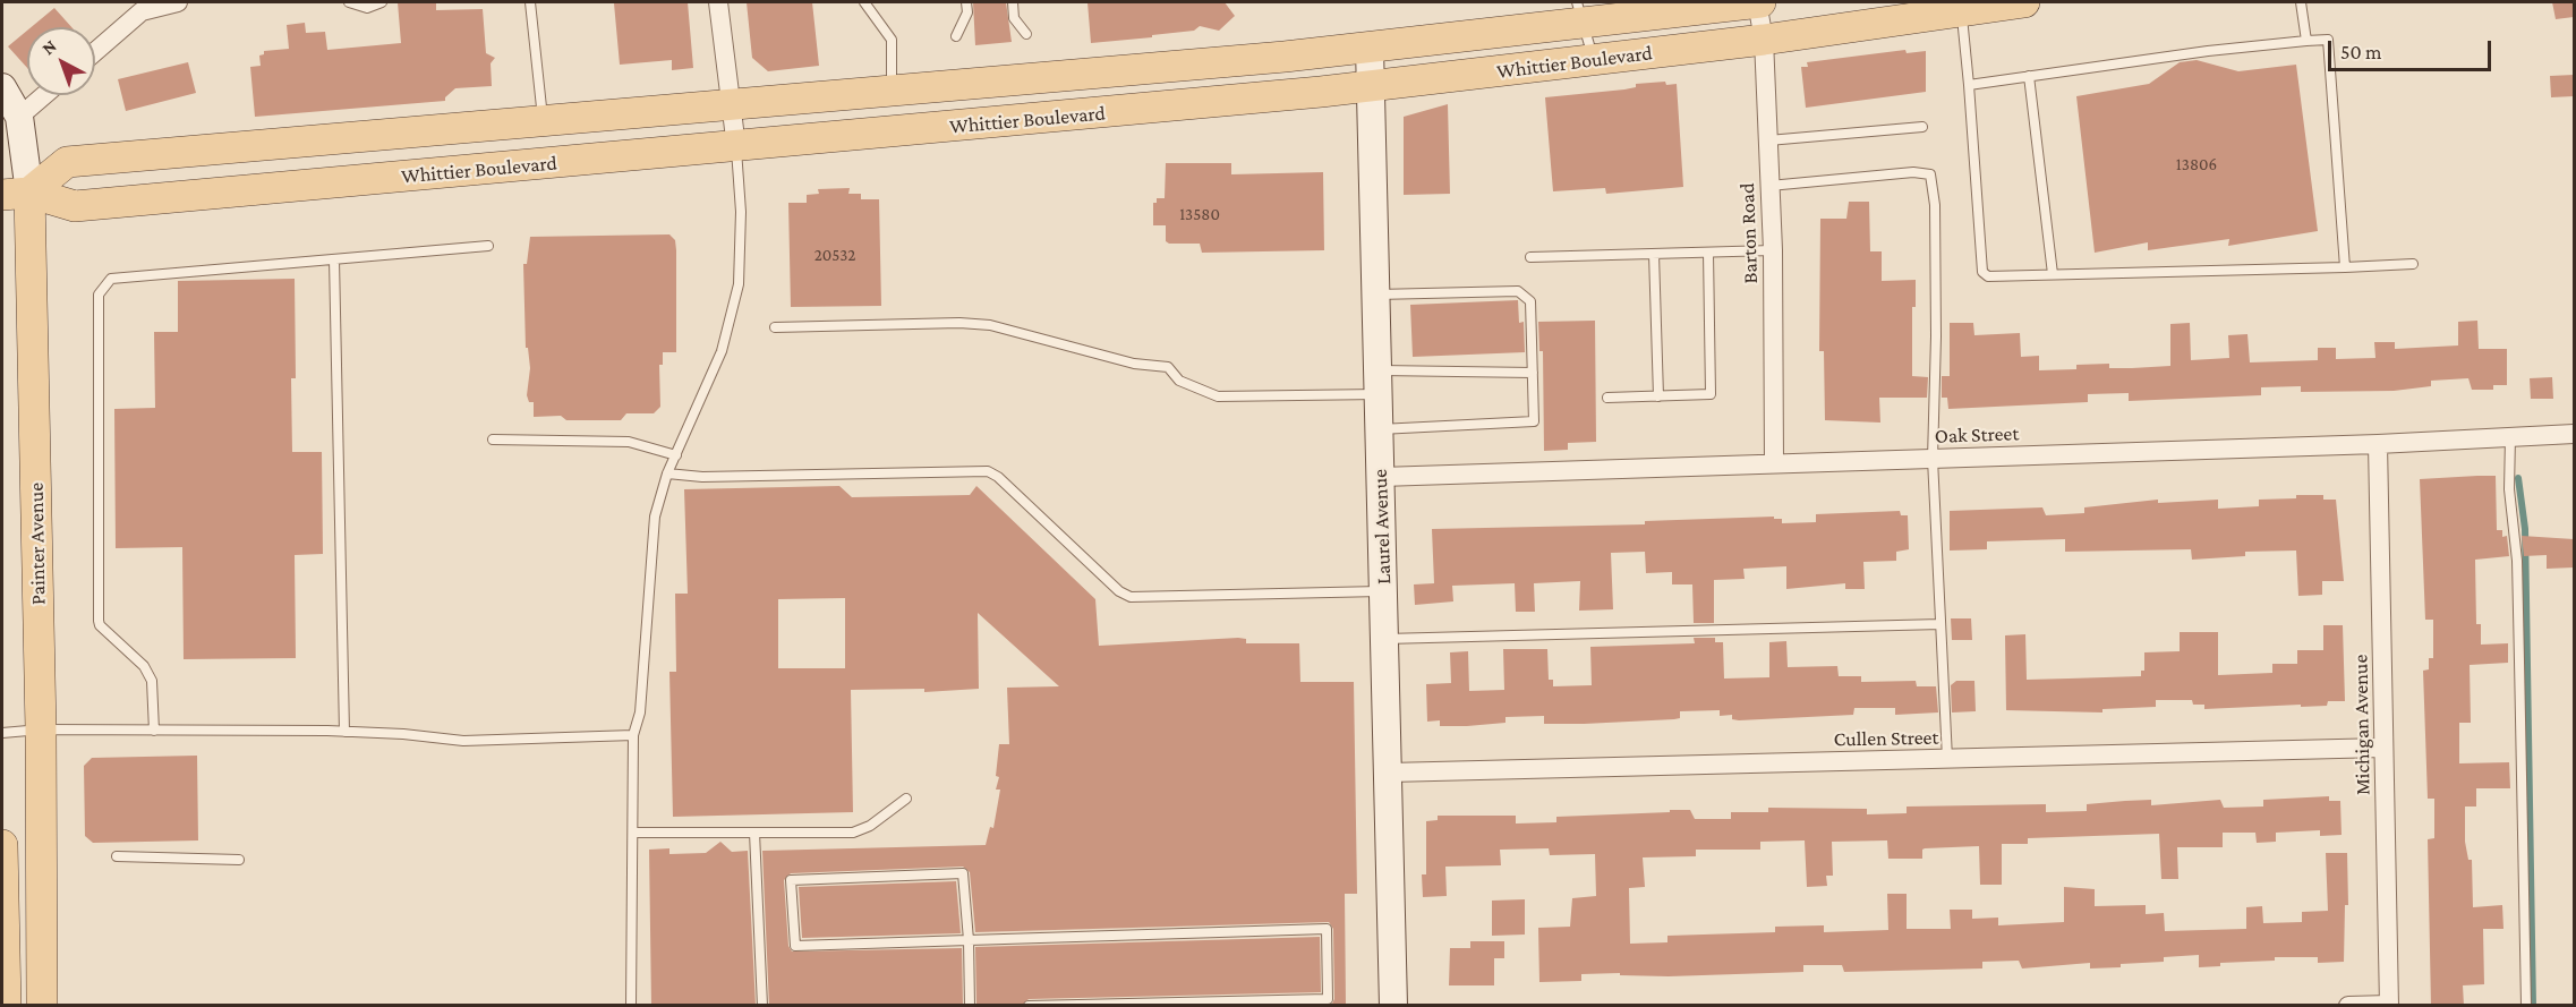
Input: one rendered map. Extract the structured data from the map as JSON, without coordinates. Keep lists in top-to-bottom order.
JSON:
{
  "streets": {
    "main road": ["Whittier Boulevard", "Painter Avenue"],
    "street": [
      "Barton Road",
      "Oak Street",
      "Laurel Avenue",
      "Michigan Avenue",
      "Cullen Street"
    ]
  },
  "crossings": [
    ["Whittier Boulevard", "Barton Road"],
    ["Whittier Boulevard", "Laurel Avenue"],
    ["Whittier Boulevard", "Painter Avenue"],
    ["Barton Road", "Oak Street"],
    ["Oak Street", "Laurel Avenue"],
    ["Oak Street", "Michigan Avenue"],
    ["Laurel Avenue", "Cullen Street"],
    ["Michigan Avenue", "Cullen Street"]
  ],
  "house_numbers": ["13806", "13580", "20532"],
  "scale_bar": "50 m",
  "north": "top left"
}
